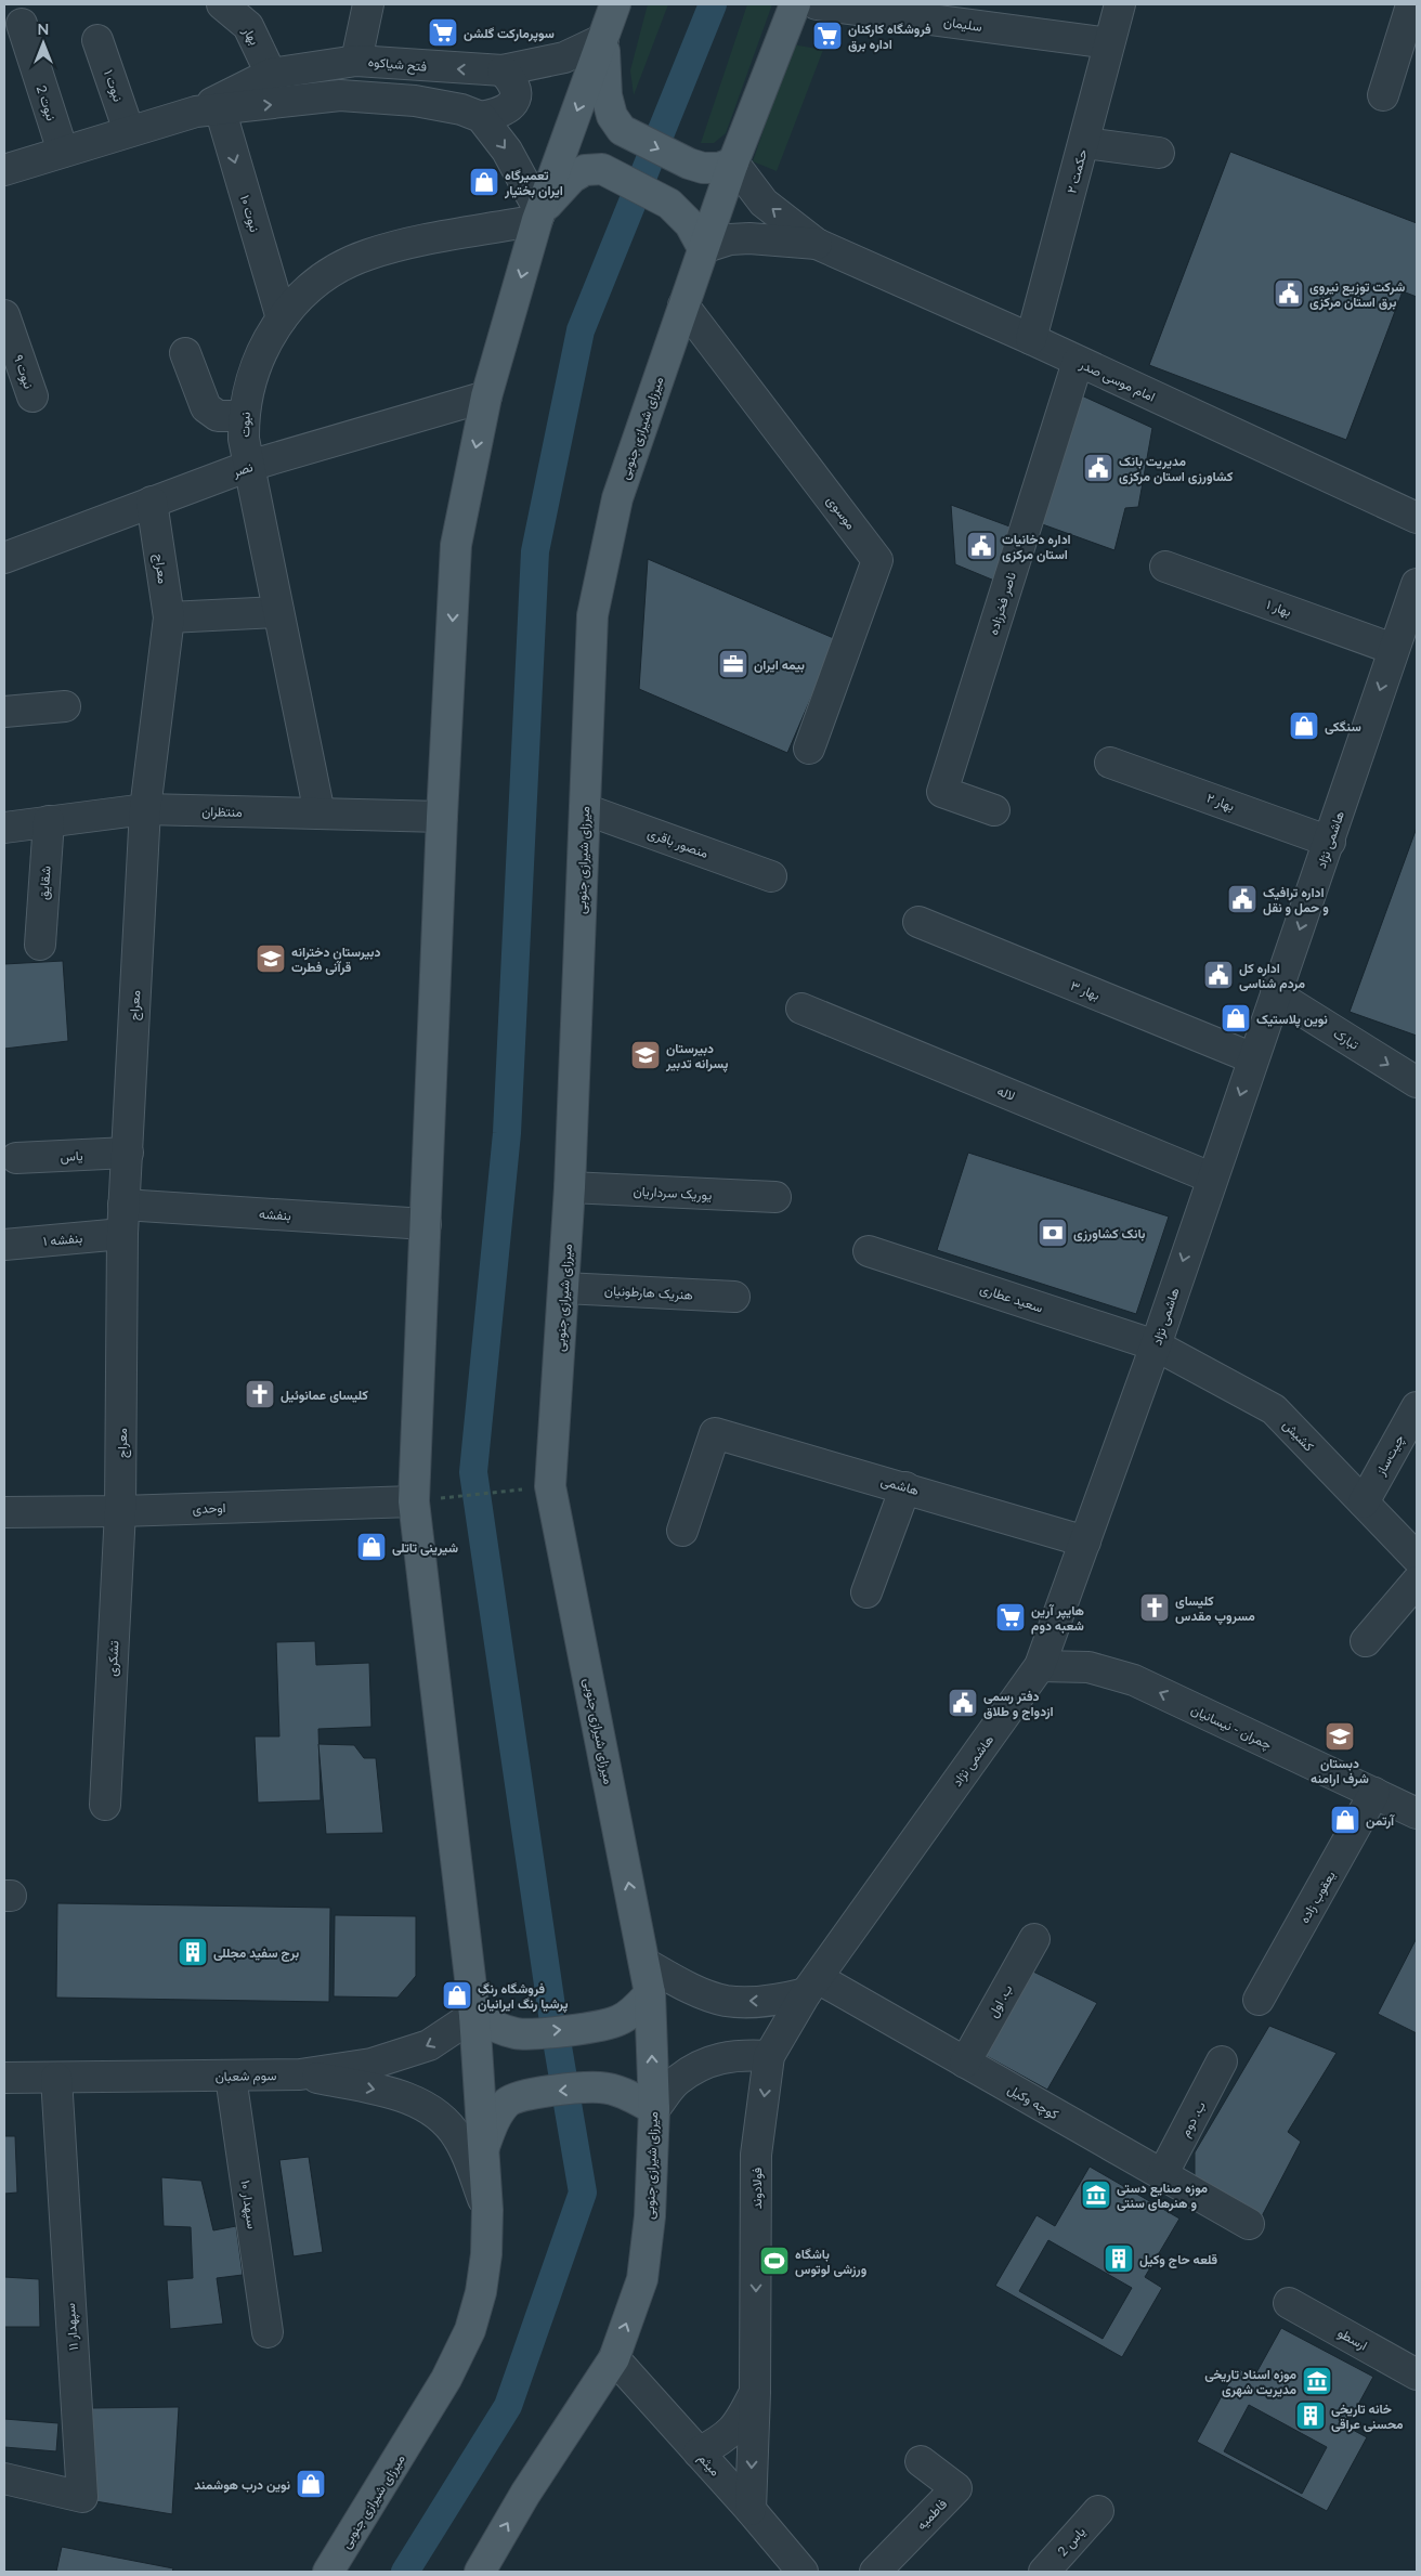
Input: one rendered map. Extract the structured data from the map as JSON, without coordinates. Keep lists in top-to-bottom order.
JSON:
{
  "streets": {
    "main road": ["میرزای شیرازی جنوبی"],
    "street": [
      "سلیمان",
      "بهار",
      "فتح شیاکوه",
      "نبوت ۱",
      "نبوت 2",
      "حکمت ۲",
      "نبوت ۱۰",
      "نبوت ۹",
      "امام موسی صدر",
      "نبوت",
      "نصر",
      "موسوی",
      "معراج",
      "ناصر فخرزاده",
      "بهار ۱",
      "بهار ۲",
      "منتظران",
      "هاشمی نژاد",
      "منصور باقری",
      "شقایق",
      "بهار ۳",
      "تبارک",
      "لاله",
      "یاس",
      "یوریک سرداریان",
      "بنفشه",
      "بنفشه ۱",
      "هنریک هارطونیان",
      "سعید عطاری",
      "کشیش",
      "چیت‌ساز",
      "هاشمی",
      "اوحدی",
      "تشکری",
      "چمران - نیسانیان",
      "یعقوب زاده",
      "ب. اول",
      "سوم شعبان",
      "کوچه وکیل",
      "ب. دوم",
      "فولادوند",
      "سپهدار ۱۰",
      "سپهدار ۱۱",
      "ارسطو",
      "میثم",
      "فاطمیه",
      "یاس 2"
    ]
  },
  "crossings": [
    ["سلیمان", "حکمت ۲"],
    ["بهار", "فتح شیاکوه"],
    ["فتح شیاکوه", "نبوت ۱"],
    ["فتح شیاکوه", "نبوت 2"],
    ["فتح شیاکوه", "نبوت ۱۰"],
    ["فتح شیاکوه", "میرزای شیرازی جنوبی"],
    ["حکمت ۲", "امام موسی صدر"],
    ["نبوت ۱۰", "نبوت"],
    ["امام موسی صدر", "میرزای شیرازی جنوبی"],
    ["امام موسی صدر", "ناصر فخرزاده"],
    ["نبوت", "میرزای شیرازی جنوبی"],
    ["نبوت", "نصر"],
    ["نبوت", "منتظران"],
    ["میرزای شیرازی جنوبی", "نصر"],
    ["میرزای شیرازی جنوبی", "موسوی"],
    ["میرزای شیرازی جنوبی", "منتظران"],
    ["میرزای شیرازی جنوبی", "منصور باقری"],
    ["میرزای شیرازی جنوبی", "یوریک سرداریان"],
    ["میرزای شیرازی جنوبی", "بنفشه"],
    ["میرزای شیرازی جنوبی", "هنریک هارطونیان"],
    ["میرزای شیرازی جنوبی", "اوحدی"],
    ["میرزای شیرازی جنوبی", "سوم شعبان"],
    ["میرزای شیرازی جنوبی", "میثم"],
    ["نصر", "معراج"],
    ["معراج", "منتظران"],
    ["معراج", "یاس"],
    ["معراج", "بنفشه"],
    ["معراج", "بنفشه ۱"],
    ["معراج", "اوحدی"],
    ["معراج", "تشکری"],
    ["بهار ۱", "هاشمی نژاد"],
    ["بهار ۲", "هاشمی نژاد"],
    ["منتظران", "شقایق"],
    ["هاشمی نژاد", "بهار ۳"],
    ["هاشمی نژاد", "تبارک"],
    ["هاشمی نژاد", "لاله"],
    ["هاشمی نژاد", "سعید عطاری"],
    ["هاشمی نژاد", "کشیش"],
    ["هاشمی نژاد", "هاشمی"],
    ["هاشمی نژاد", "چمران - نیسانیان"],
    ["هاشمی نژاد", "کوچه وکیل"],
    ["هاشمی نژاد", "فولادوند"],
    ["بنفشه", "بنفشه ۱"],
    ["سعید عطاری", "کشیش"],
    ["کشیش", "چیت‌ساز"],
    ["اوحدی", "تشکری"],
    ["چمران - نیسانیان", "یعقوب زاده"],
    ["ب. اول", "کوچه وکیل"],
    ["سوم شعبان", "سپهدار ۱۰"],
    ["سوم شعبان", "سپهدار ۱۱"],
    ["کوچه وکیل", "ب. دوم"],
    ["کوچه وکیل", "فولادوند"],
    ["فولادوند", "میثم"]
  ],
  "one_way": [
    "نبوت ۱۰",
    "هاشمی نژاد",
    "تبارک",
    "چمران - نیسانیان",
    "سوم شعبان",
    "فولادوند"
  ],
  "places": {
    "supermarket": ["سوپرمارکت گلشن", "فروشگاه کارکنان اداره برق", "هایپر آرین شعبه دوم"],
    "shop": [
      "تعمیرگاه ایران بختیار",
      "سنگکی",
      "نوین پلاستیک",
      "شیرینی تاتلی",
      "آرتمن",
      "فروشگاه رنگِ پرشیا رنگ ایرانیان",
      "نوین درب هوشمند"
    ],
    "public building": [
      "شرکت توزیع نیروی برق استان مرکزی",
      "مدیریت بانک کشاورزی استان مرکزی",
      "اداره دخانیات استان مرکزی",
      "اداره ترافیک و حمل و نقل",
      "اداره کل مردم شناسی",
      "دفتر رسمی ازدواج و طلاق"
    ],
    "office": ["بیمه ایران"],
    "school or university": ["دبیرستان دخترانه قرآنی فطرت", "دبیرستان پسرانه تدبیر", "دبستان شرف ارامنه"],
    "bank": ["بانک کشاورزی"],
    "church": ["کلیسای عمانوئیل", "کلیسای مسروپ مقدس"],
    "building": ["برج سفید مجللی", "قلعه حاج وکیل", "خانه تاریخی محسنی عراقی"],
    "museum": ["موزه صنایع دستی و هنرهای سنتی", "موزه اسناد تاریخی مدیریت شهری"],
    "sports": ["باشگاه ورزشی لوتوس"]
  },
  "north": "top"
}
